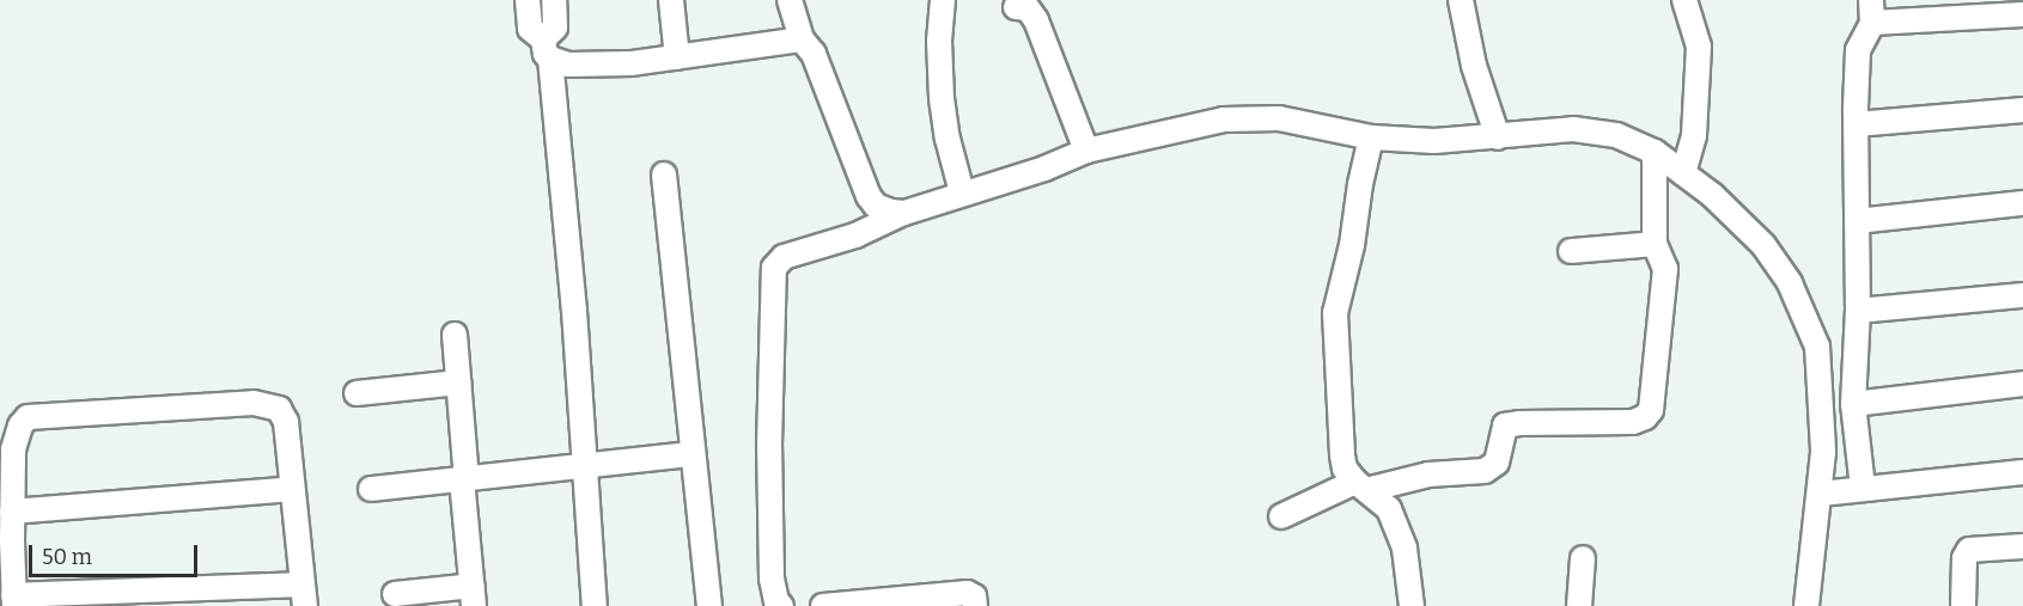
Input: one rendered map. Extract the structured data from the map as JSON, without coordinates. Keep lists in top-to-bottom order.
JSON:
{
  "scale_bar": "50 m"
}
